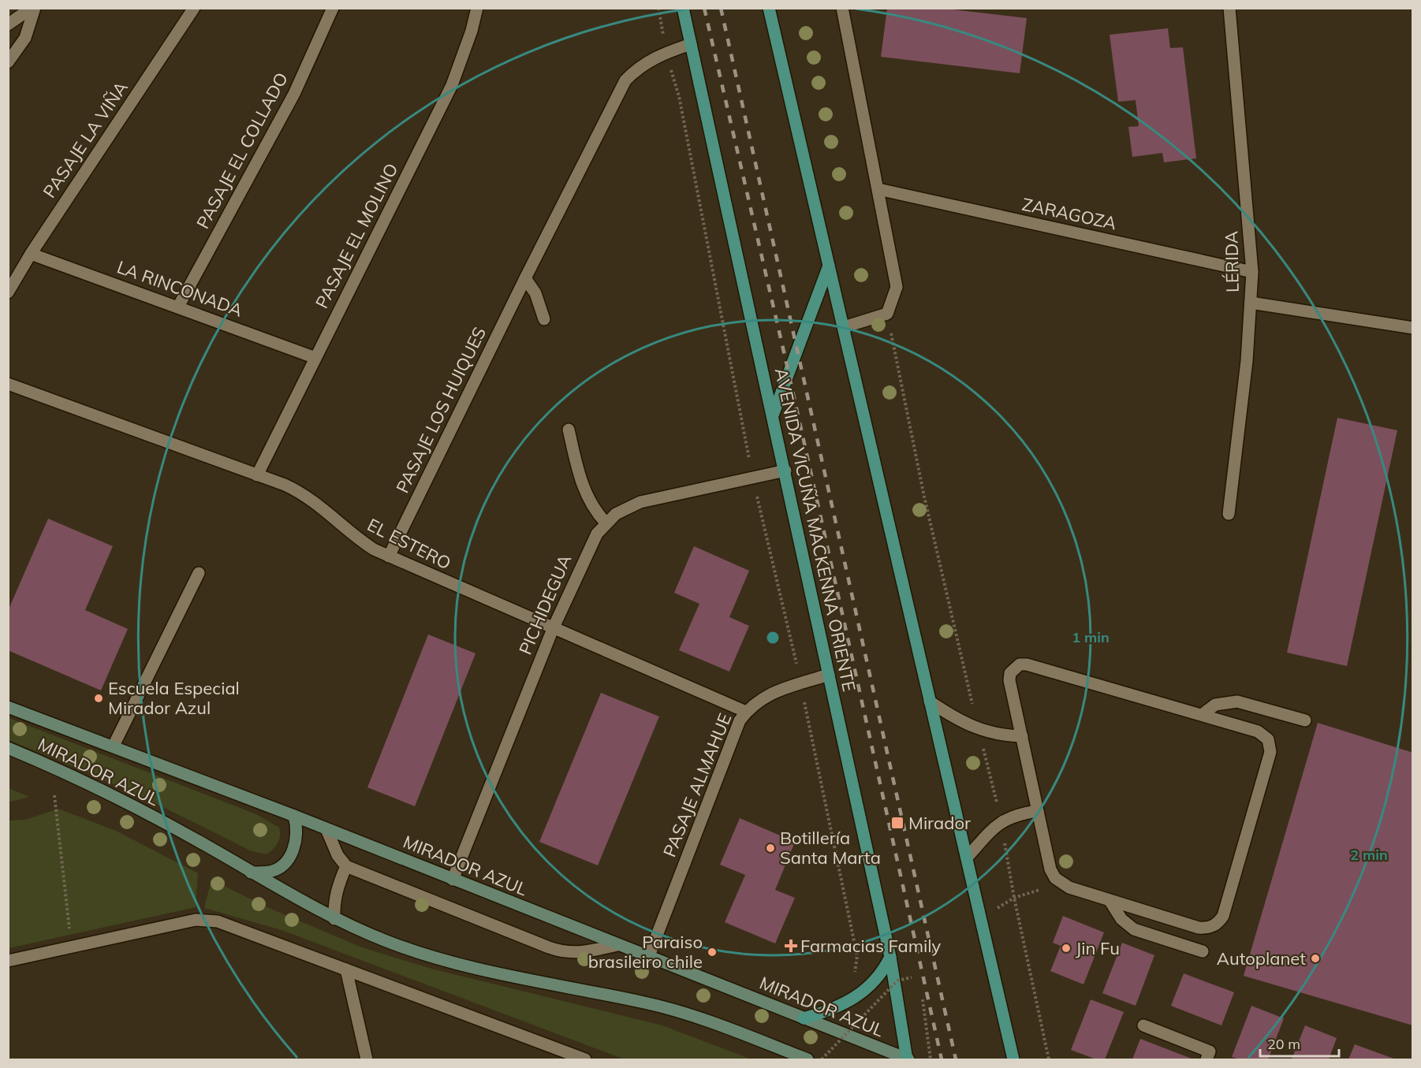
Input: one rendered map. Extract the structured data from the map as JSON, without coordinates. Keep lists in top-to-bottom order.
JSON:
{
  "streets": {
    "main road": ["AVENIDA VICUÑA MACKENNA ORIENTE", "MIRADOR AZUL"],
    "street": [
      "PASAJE LA VIÑA",
      "PASAJE EL COLLADO",
      "ZARAGOZA",
      "PASAJE EL MOLINO",
      "LÉRIDA",
      "LA RINCONADA",
      "PASAJE LOS HUIQUES",
      "EL ESTERO",
      "PICHIDEGUA",
      "PASAJE ALMAHUE"
    ]
  },
  "crossings": [
    ["PASAJE LA VIÑA", "LA RINCONADA"],
    ["PASAJE EL COLLADO", "LA RINCONADA"],
    ["ZARAGOZA", "LÉRIDA"],
    ["PASAJE EL MOLINO", "LA RINCONADA"],
    ["PASAJE EL MOLINO", "EL ESTERO"],
    ["PASAJE LOS HUIQUES", "AVENIDA VICUÑA MACKENNA ORIENTE"],
    ["PASAJE LOS HUIQUES", "EL ESTERO"],
    ["AVENIDA VICUÑA MACKENNA ORIENTE", "PICHIDEGUA"],
    ["AVENIDA VICUÑA MACKENNA ORIENTE", "MIRADOR AZUL"],
    ["AVENIDA VICUÑA MACKENNA ORIENTE", "PASAJE ALMAHUE"],
    ["EL ESTERO", "PICHIDEGUA"],
    ["EL ESTERO", "PASAJE ALMAHUE"],
    ["PICHIDEGUA", "MIRADOR AZUL"],
    ["MIRADOR AZUL", "PASAJE ALMAHUE"]
  ],
  "places": {
    "other": [
      "Escuela Especial Mirador Azul",
      "Botillería Santa Marta",
      "Jin Fu",
      "Paraiso brasileiro chile",
      "Autoplanet"
    ],
    "transit": ["Mirador"],
    "health": ["Farmacias Family"]
  },
  "scale_bar": "20 m",
  "rings": ["1 min", "2 min"]
}
